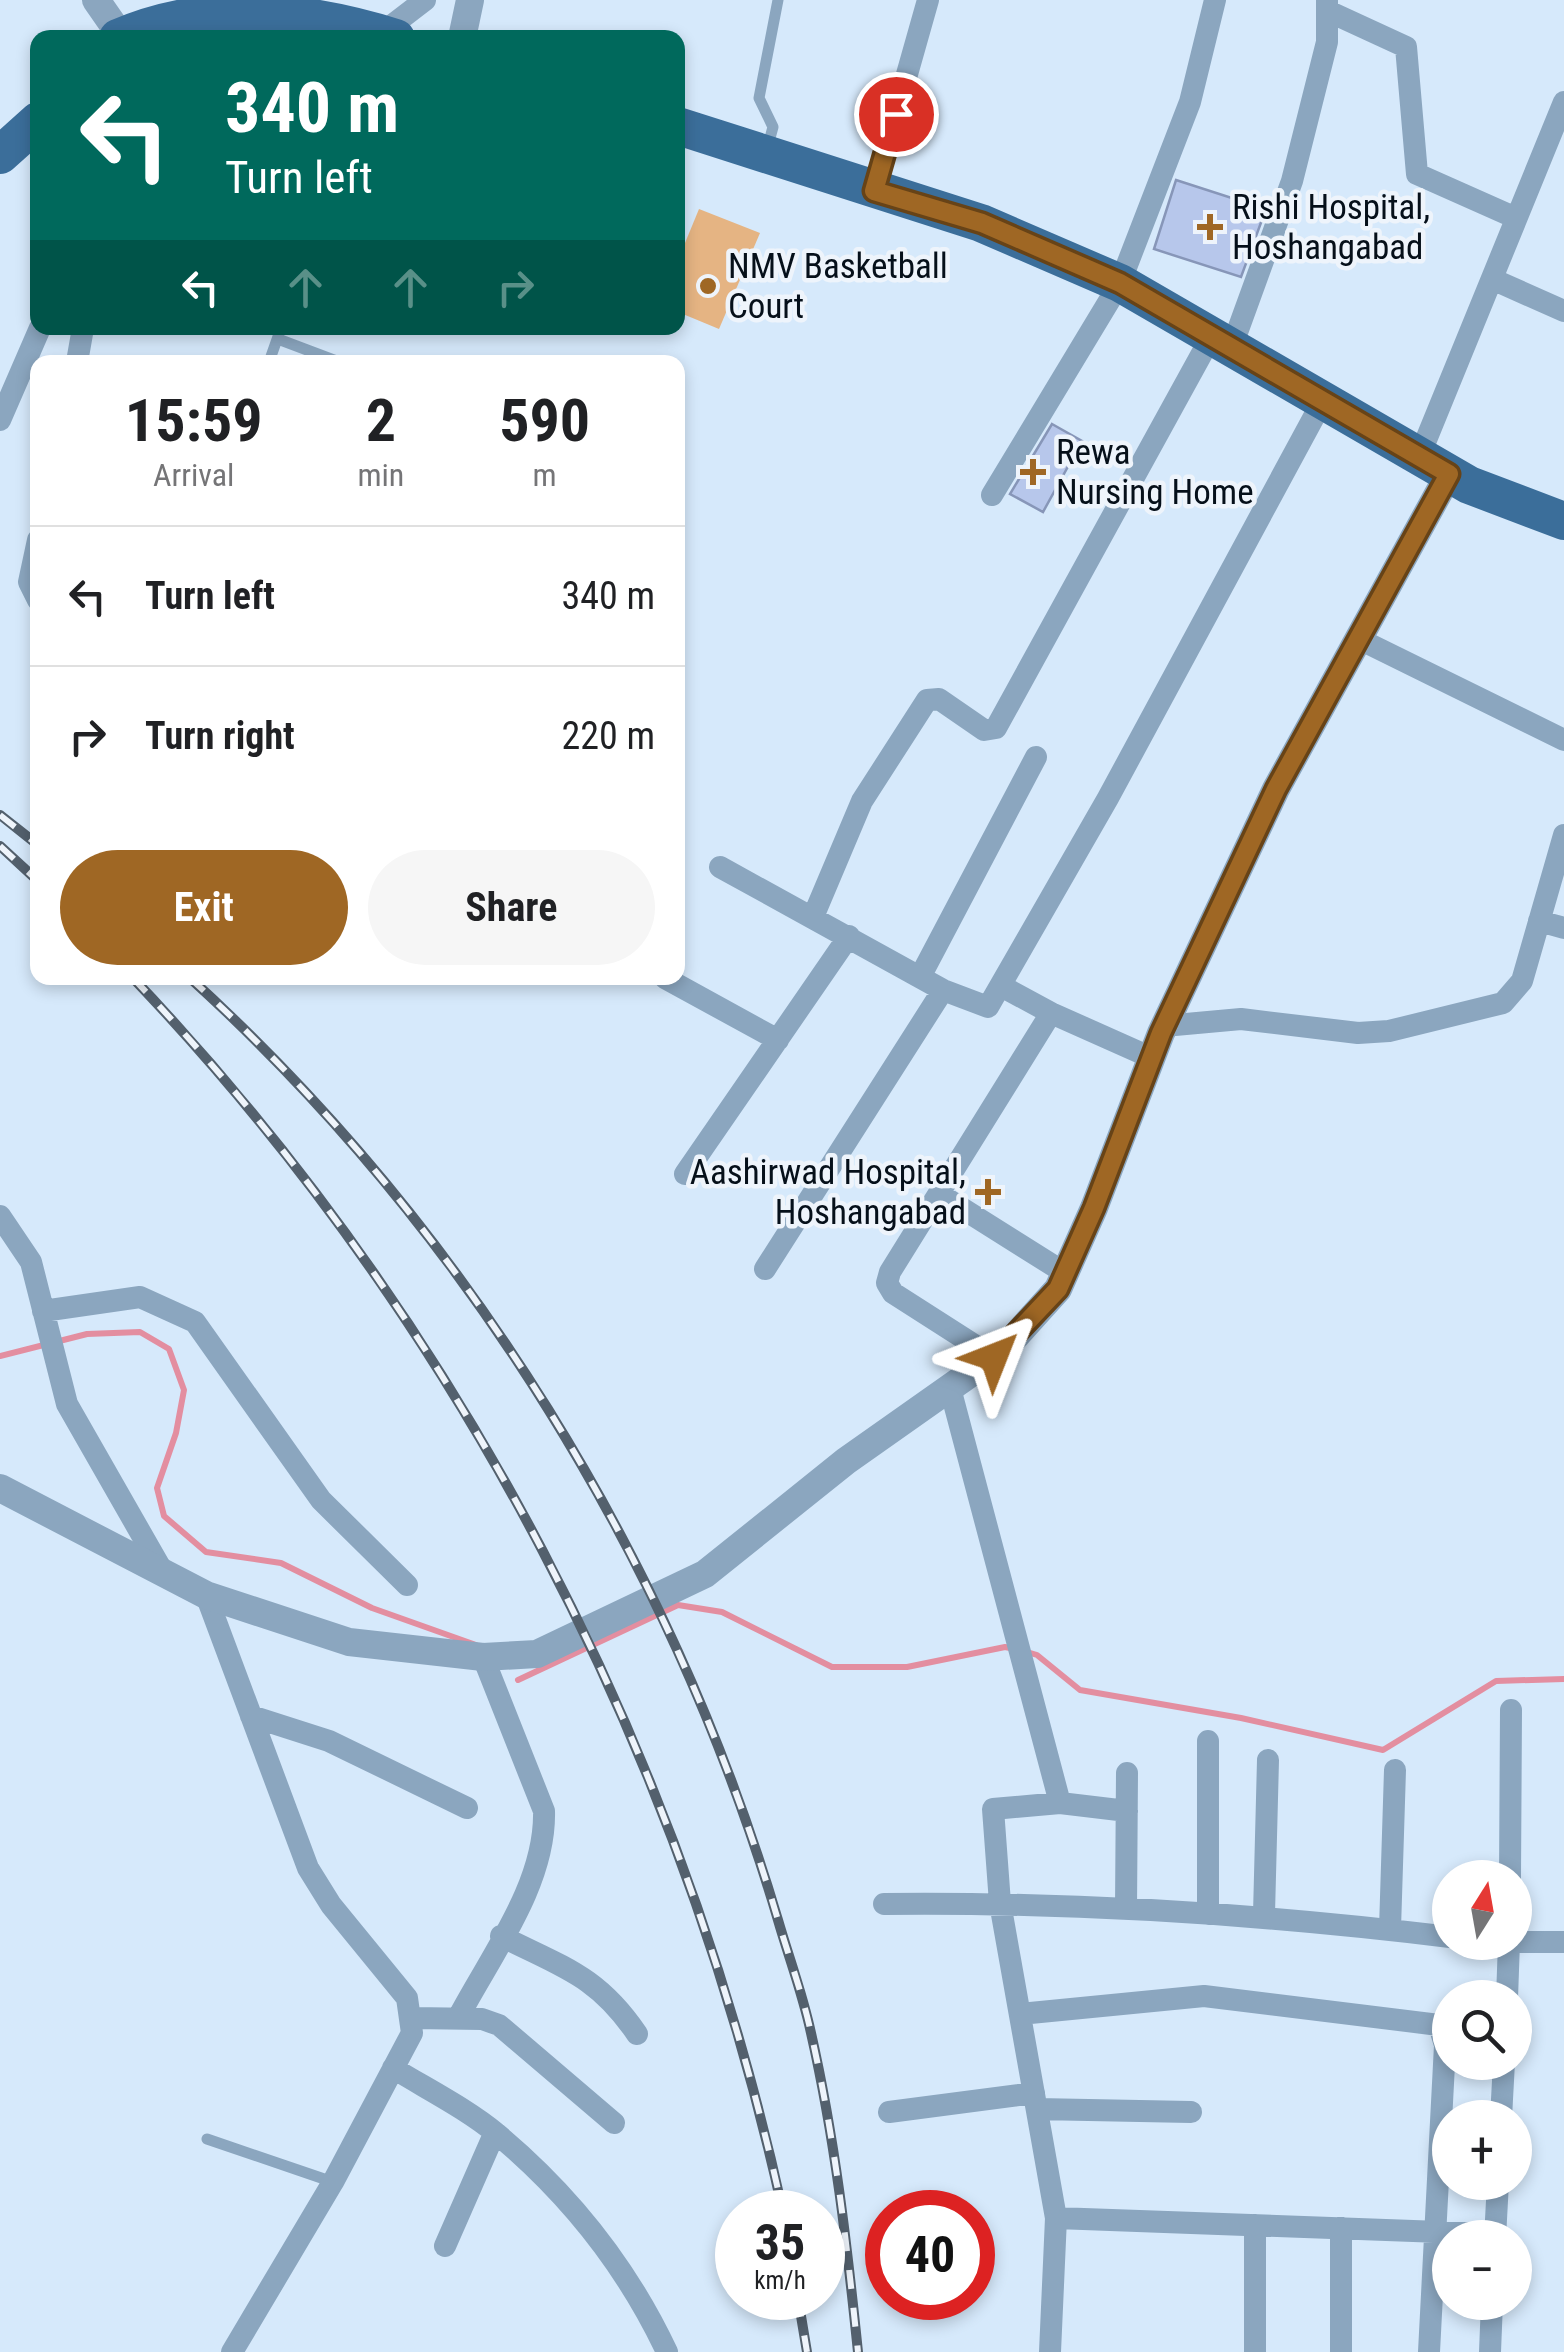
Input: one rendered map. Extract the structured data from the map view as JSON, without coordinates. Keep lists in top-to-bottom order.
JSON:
{
  "places": {
    "health": ["Rishi Hospital, Hoshangabad", "Rewa Nursing Home", "Aashirwad Hospital, Hoshangabad"],
    "other": ["NMV Basketball Court"]
  },
  "north": "top",
  "page": {
    "turn": ["340 m", "Turn left"],
    "eta": [
      "15:59",
      "Arrival",
      "2",
      "min",
      "590",
      "m"
    ],
    "list": [
      {
        "name": "Turn left",
        "value": "340 m"
      },
      {
        "name": "Turn right",
        "value": "220 m"
      }
    ],
    "buttons": ["Exit", "Share"],
    "map_buttons": ["+", "−"],
    "speed": "35 km/h",
    "limit": "40"
  }
}
